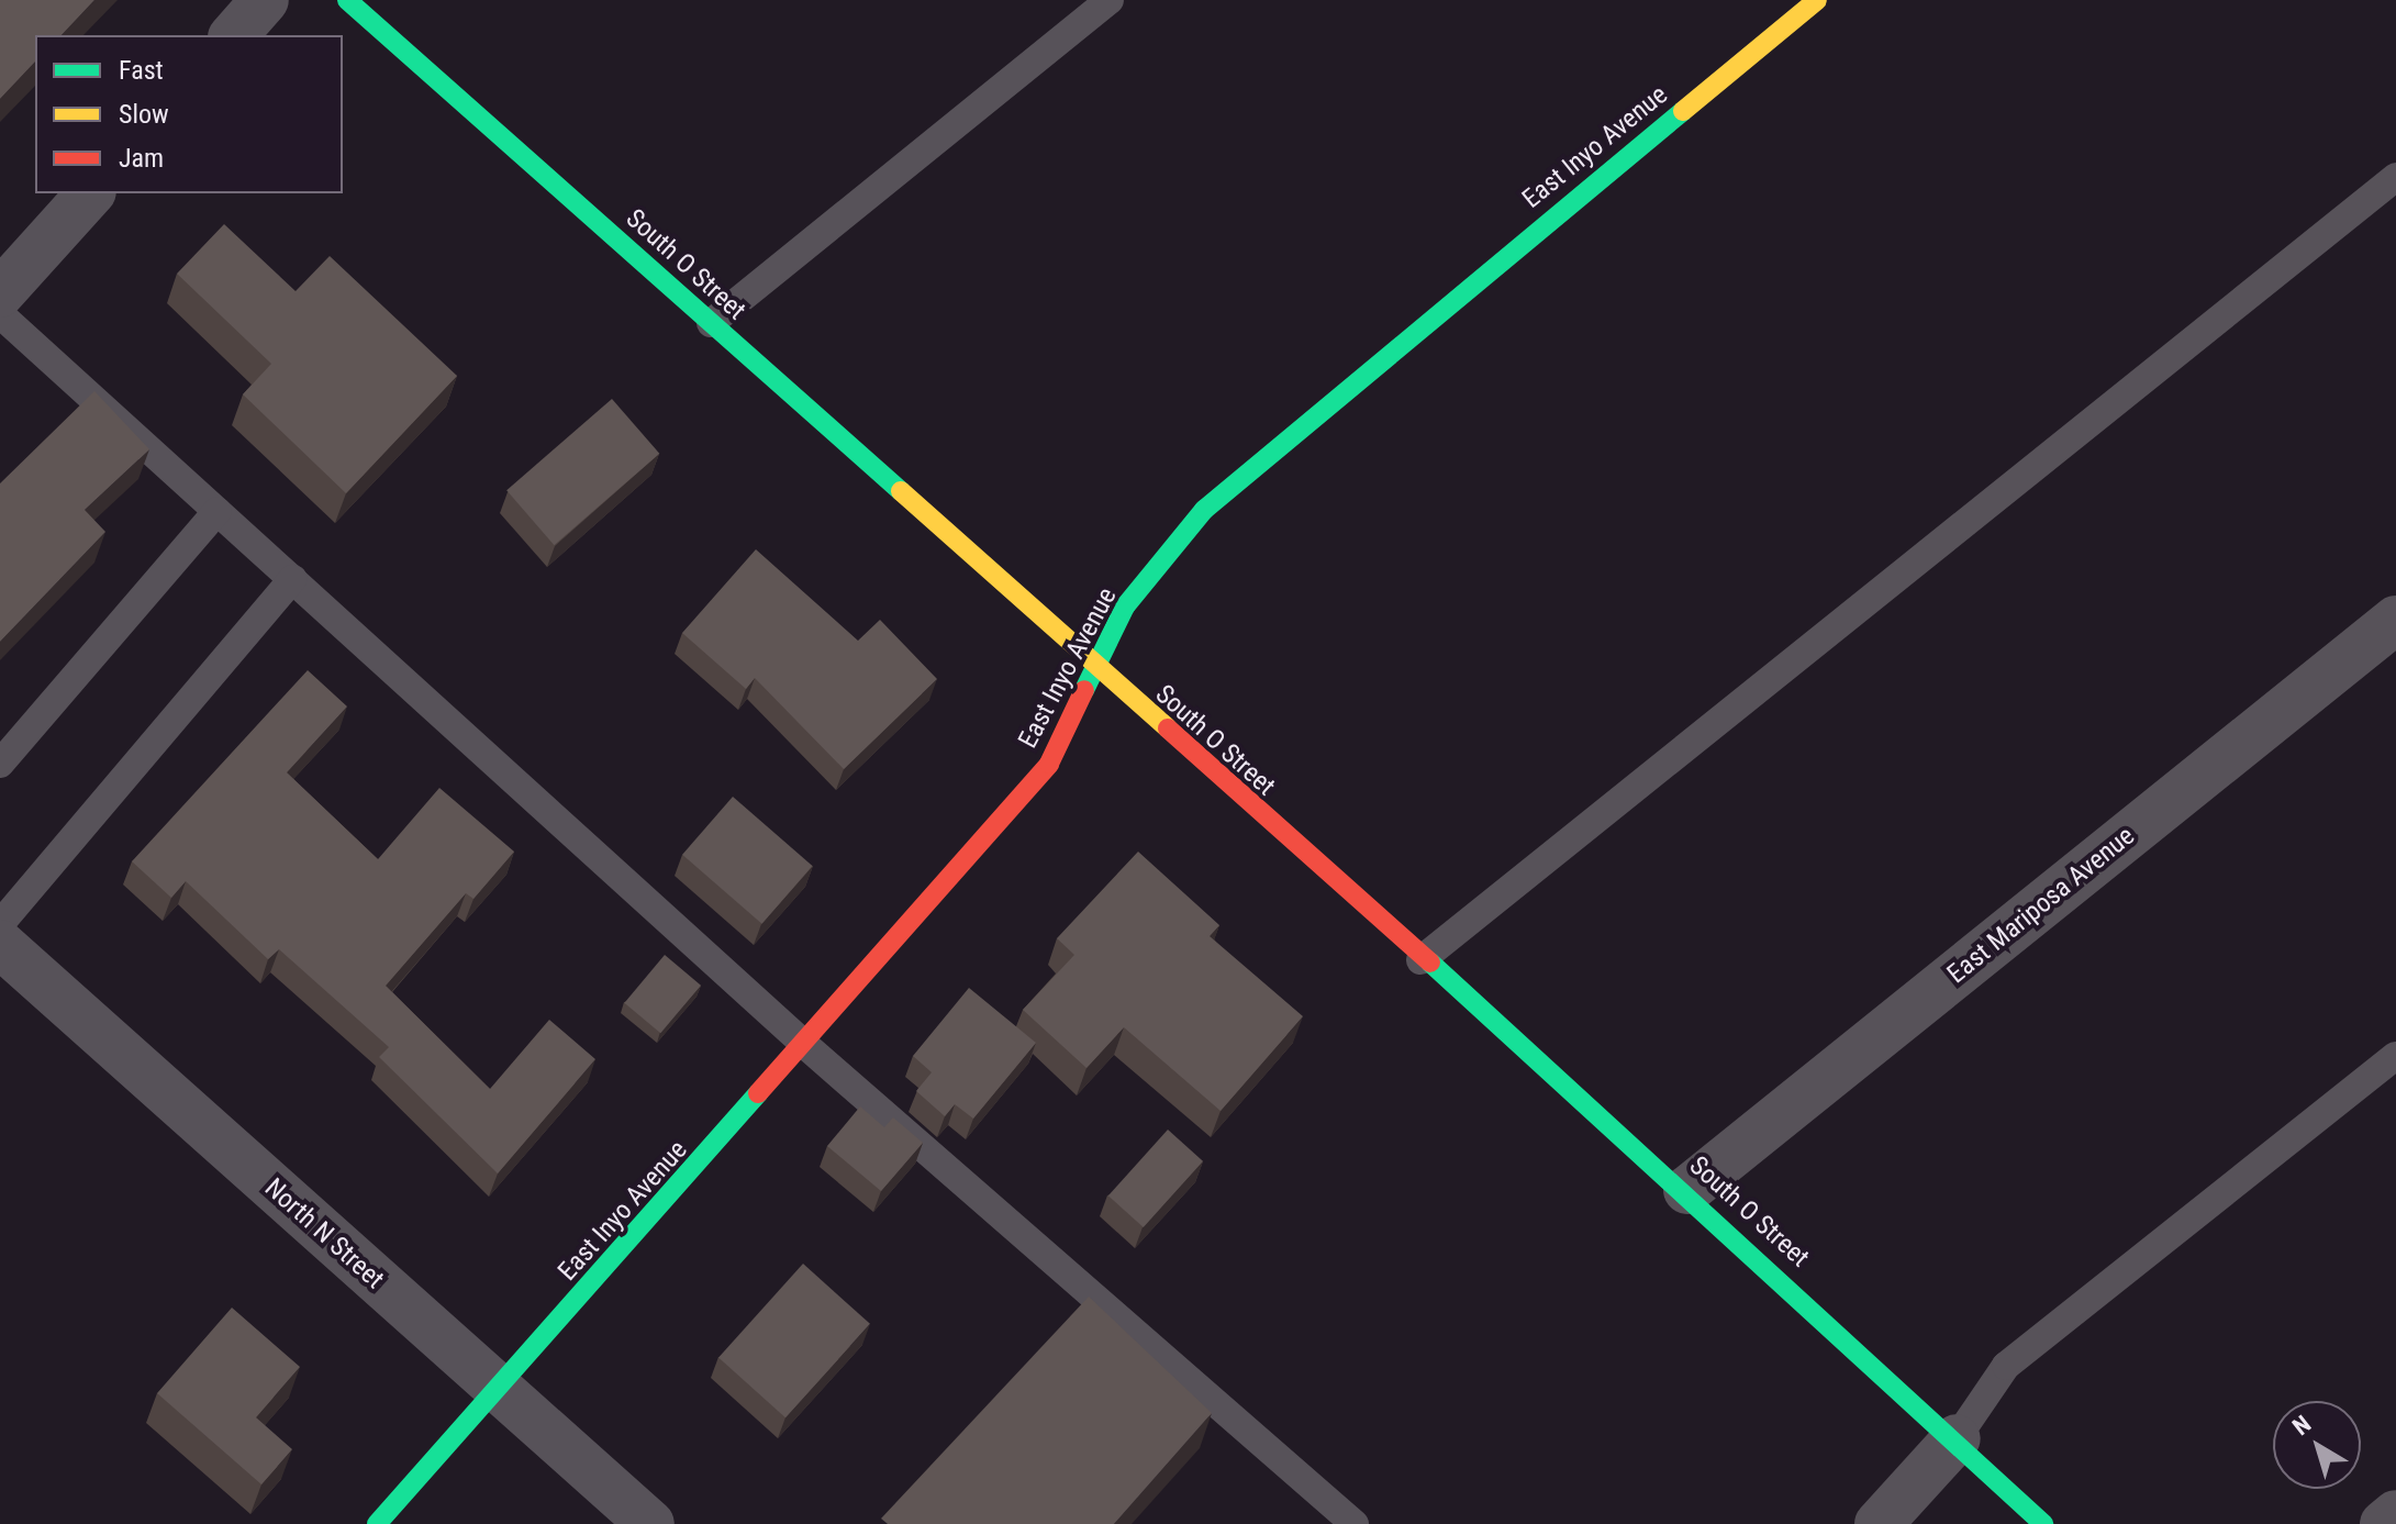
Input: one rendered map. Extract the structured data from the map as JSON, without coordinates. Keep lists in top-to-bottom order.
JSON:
{
  "streets": {
    "main road": ["East Inyo Avenue", "South O Street"],
    "street": ["East Mariposa Avenue", "North N Street"]
  },
  "crossings": [
    ["East Inyo Avenue", "South O Street"],
    ["East Inyo Avenue", "North N Street"],
    ["South O Street", "East Mariposa Avenue"]
  ],
  "legend": ["Fast", "Slow", "Jam"],
  "north": "top left"
}
